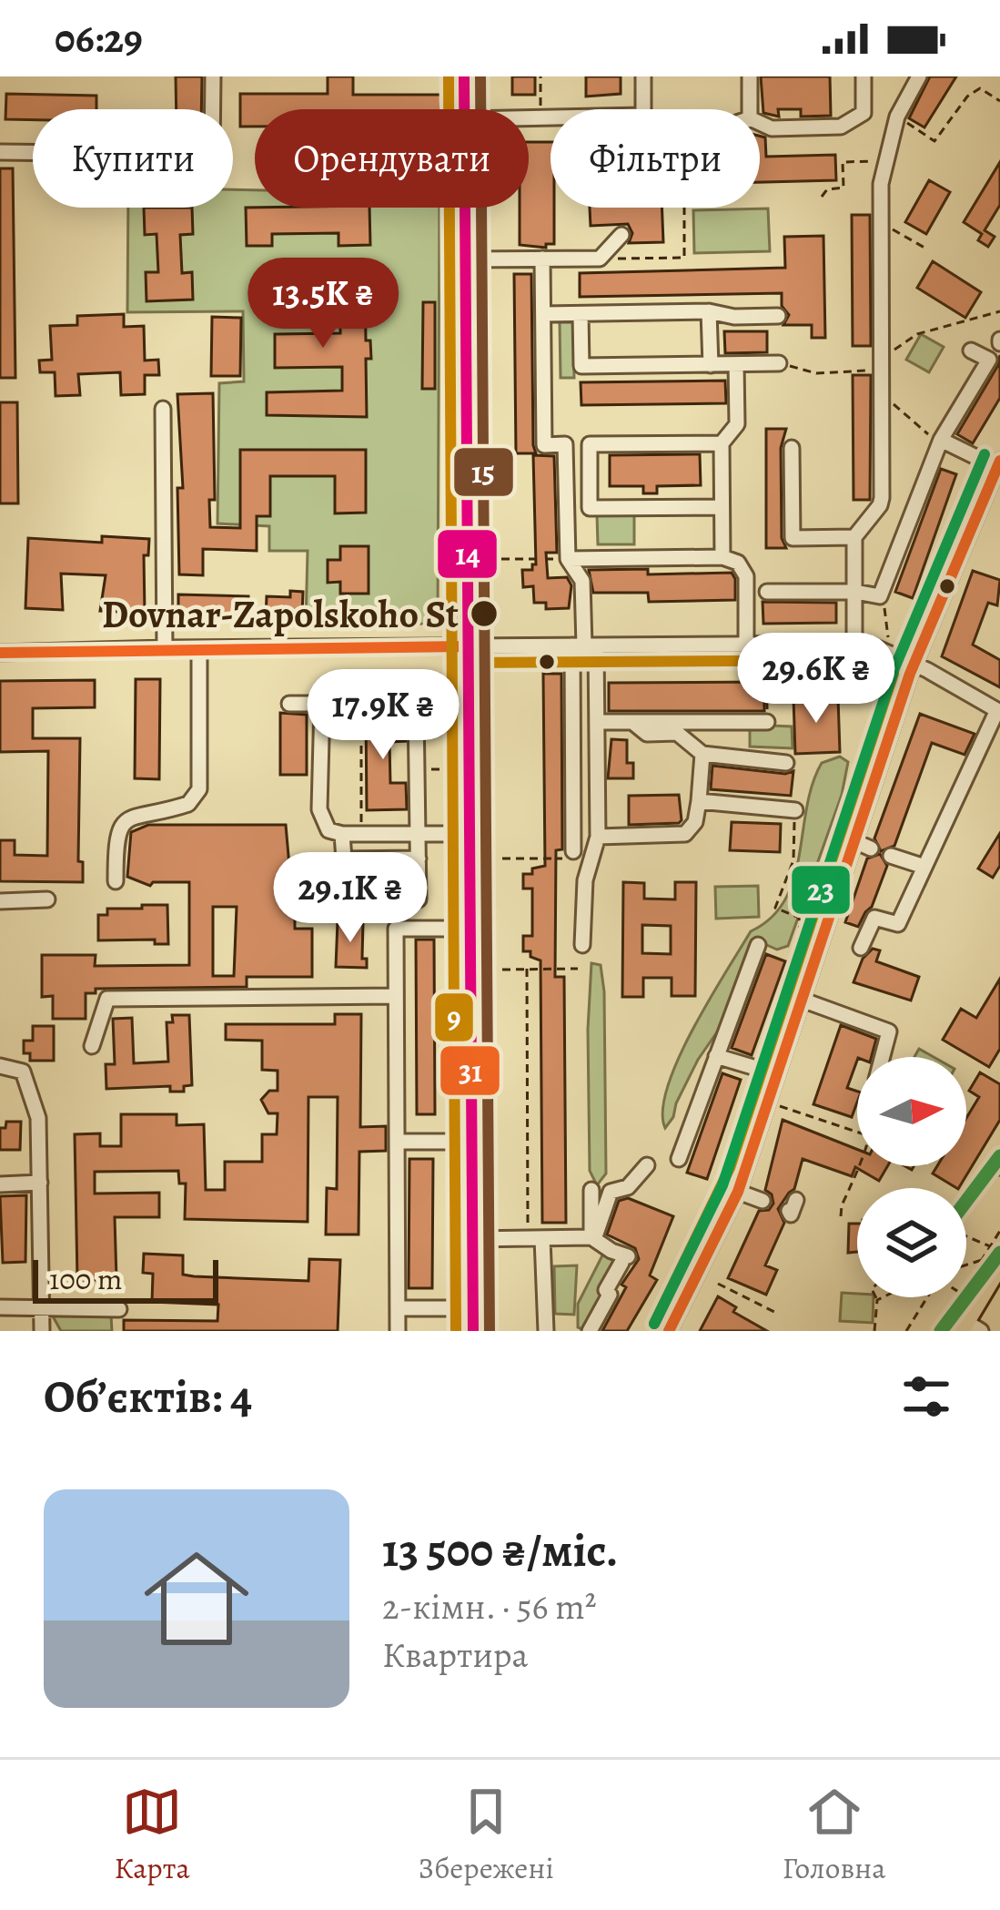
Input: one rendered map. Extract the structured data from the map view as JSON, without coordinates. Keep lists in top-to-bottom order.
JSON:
{
  "places": ["Dovnar-Zapolskoho St"],
  "lines": [
    "transit line 15",
    "transit line 14",
    "transit line 9",
    "transit line 23",
    "transit line 31"
  ],
  "scale_bar": "100 m",
  "north": "right",
  "page": {
    "status": "06:29",
    "chip": ["Купити", "Орендувати", "Фільтри"],
    "price": [
      "13.5K ₴",
      "29.6K ₴",
      "17.9K ₴",
      "29.1K ₴"
    ],
    "scale": "100 m",
    "heading": "Об’єктів: 4",
    "list": [
      {
        "name": "13 500 ₴/міс.",
        "note": "2-кімн. · 56 m² · Квартира"
      }
    ],
    "tabs": ["Карта", "Збережені", "Головна"]
  }
}
